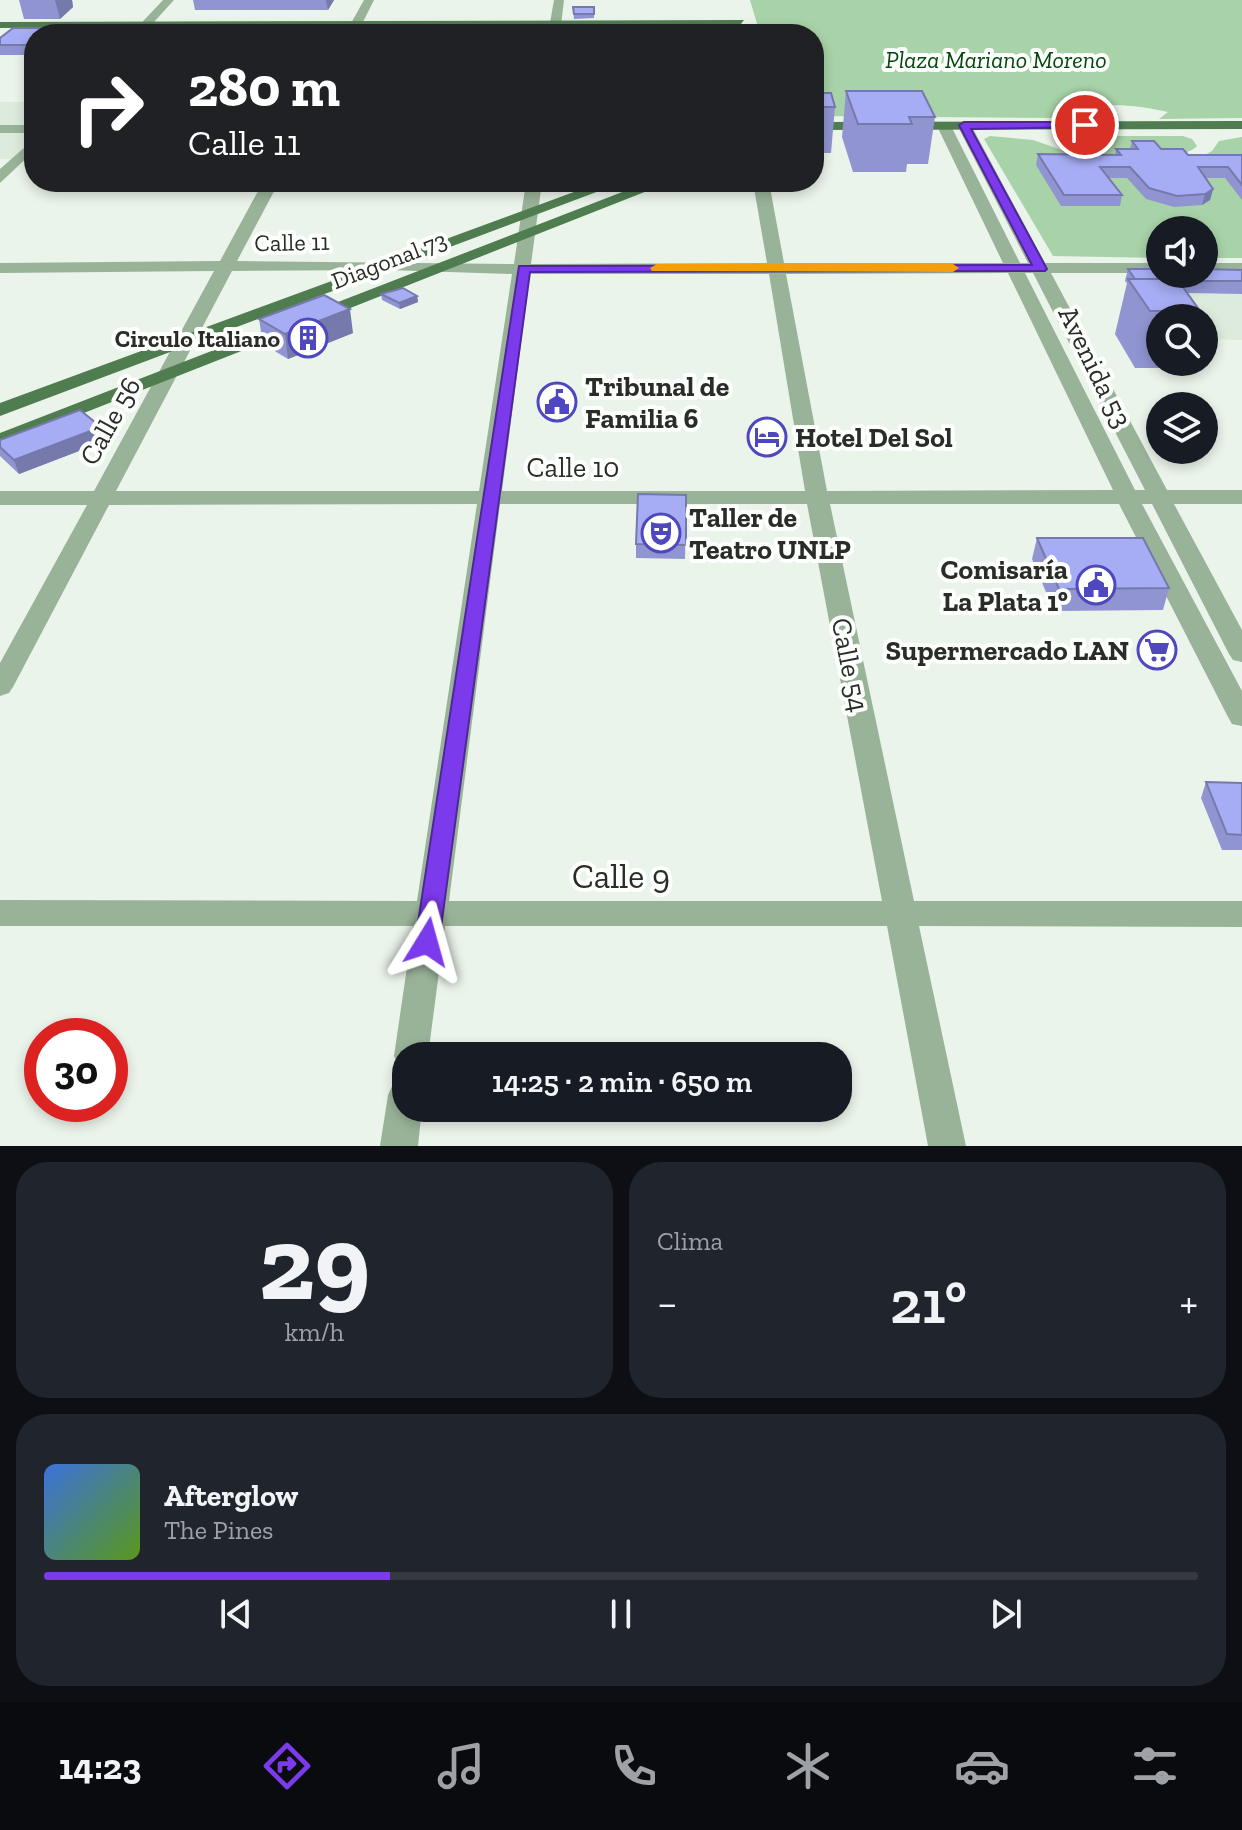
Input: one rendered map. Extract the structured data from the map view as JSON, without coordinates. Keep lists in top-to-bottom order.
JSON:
{
  "streets": {
    "main road": ["Diagonal 73"],
    "street": [
      "Calle 11",
      "Avenida 53",
      "Calle 56",
      "Calle 10",
      "Calle 54",
      "Calle 9"
    ]
  },
  "crossings": [
    ["Calle 11", "Diagonal 73"],
    ["Calle 11", "Avenida 53"],
    ["Calle 11", "Calle 56"],
    ["Calle 11", "Calle 54"],
    ["Diagonal 73", "Calle 56"],
    ["Avenida 53", "Calle 10"],
    ["Calle 56", "Calle 10"],
    ["Calle 10", "Calle 54"],
    ["Calle 54", "Calle 9"]
  ],
  "parks": ["Plaza Mariano Moreno"],
  "places": {
    "building": ["Circulo Italiano"],
    "public building": ["Tribunal de Familia 6", "Comisaría La Plata 1°"],
    "hotel": ["Hotel Del Sol"],
    "theatre": ["Taller de Teatro UNLP"],
    "supermarket": ["Supermercado LAN"]
  },
  "page": {
    "turn": ["280 m", "Calle 11"],
    "limit": "30",
    "trip": "14:25 · 2 min · 650 m",
    "tile": [
      ["29", "km/h"],
      "Clima"
    ],
    "heat": ["−", "21°", "+"],
    "song": ["Afterglow", "The Pines"],
    "tabs": "14:23"
  }
}
